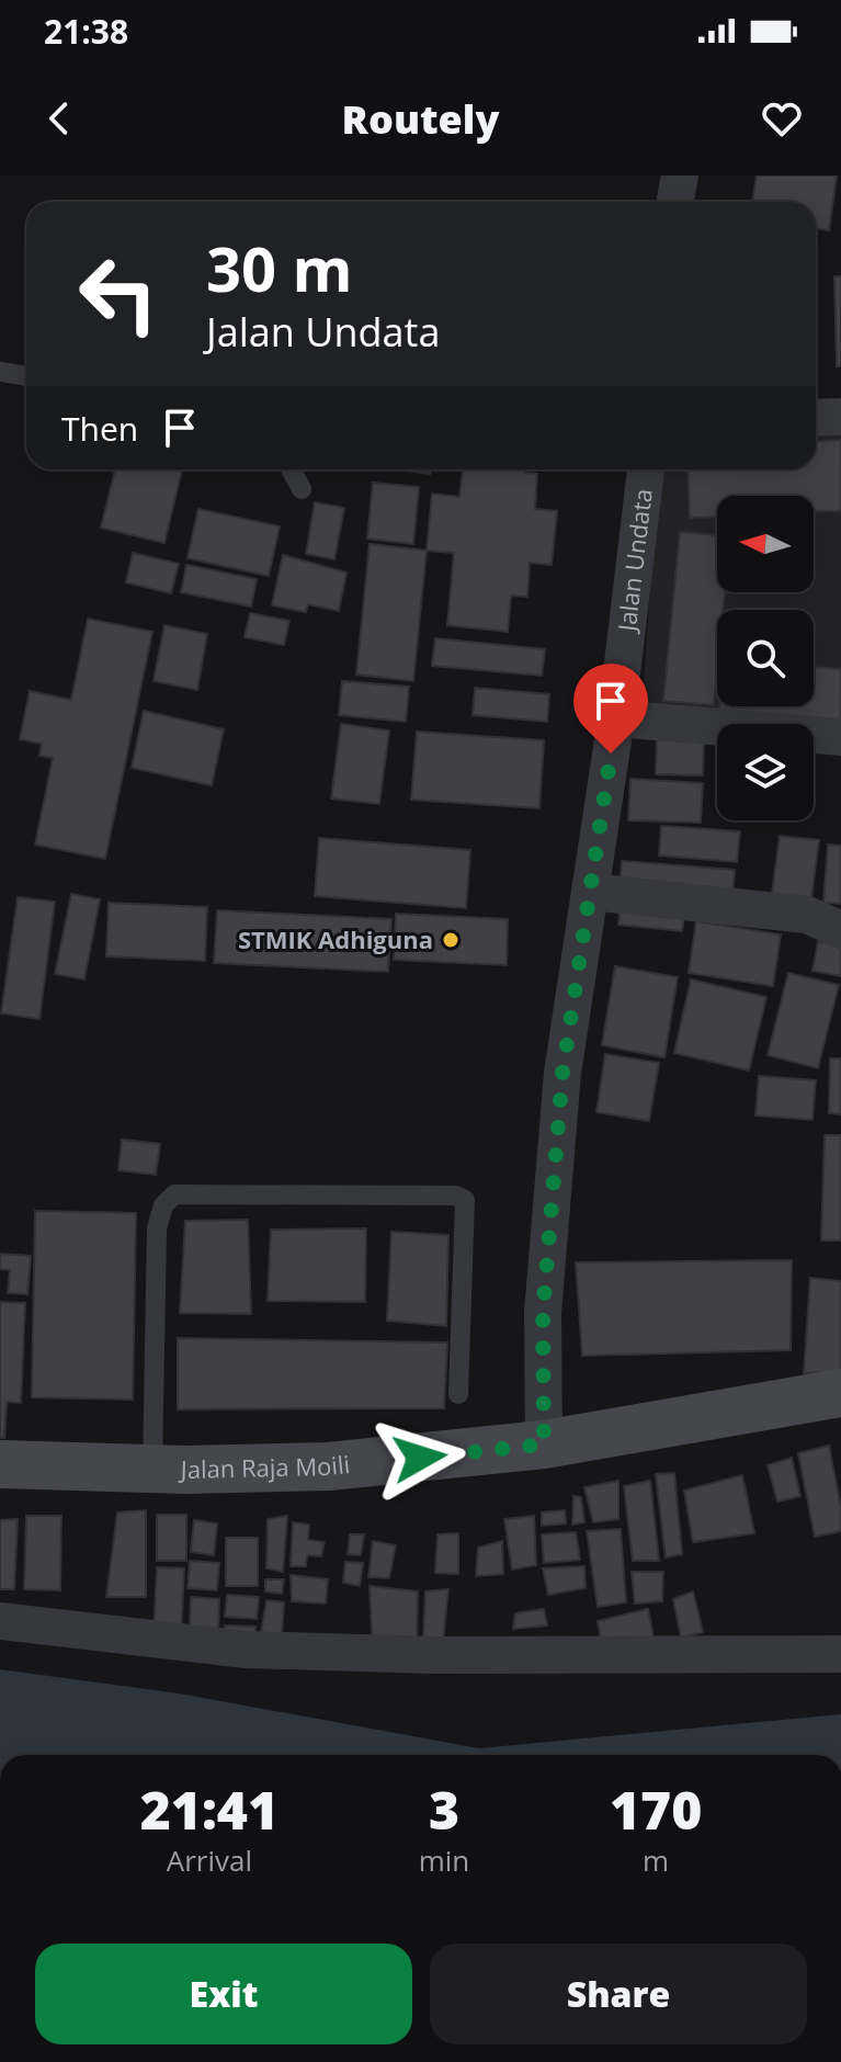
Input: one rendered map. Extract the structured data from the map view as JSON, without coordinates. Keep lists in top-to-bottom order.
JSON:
{
  "streets": {
    "street": ["Jalan Undata", "Jalan Raja Moili"]
  },
  "crossings": [
    ["Jalan Undata", "Jalan Raja Moili"]
  ],
  "places": ["STMIK Adhiguna"],
  "north": "left",
  "page": {
    "status": "21:38",
    "header": "Routely",
    "turn": ["30 m", "Jalan Undata"],
    "then": "Then",
    "eta": [
      "21:41",
      "Arrival",
      "3",
      "min",
      "170",
      "m"
    ],
    "buttons": ["Exit", "Share"]
  }
}
